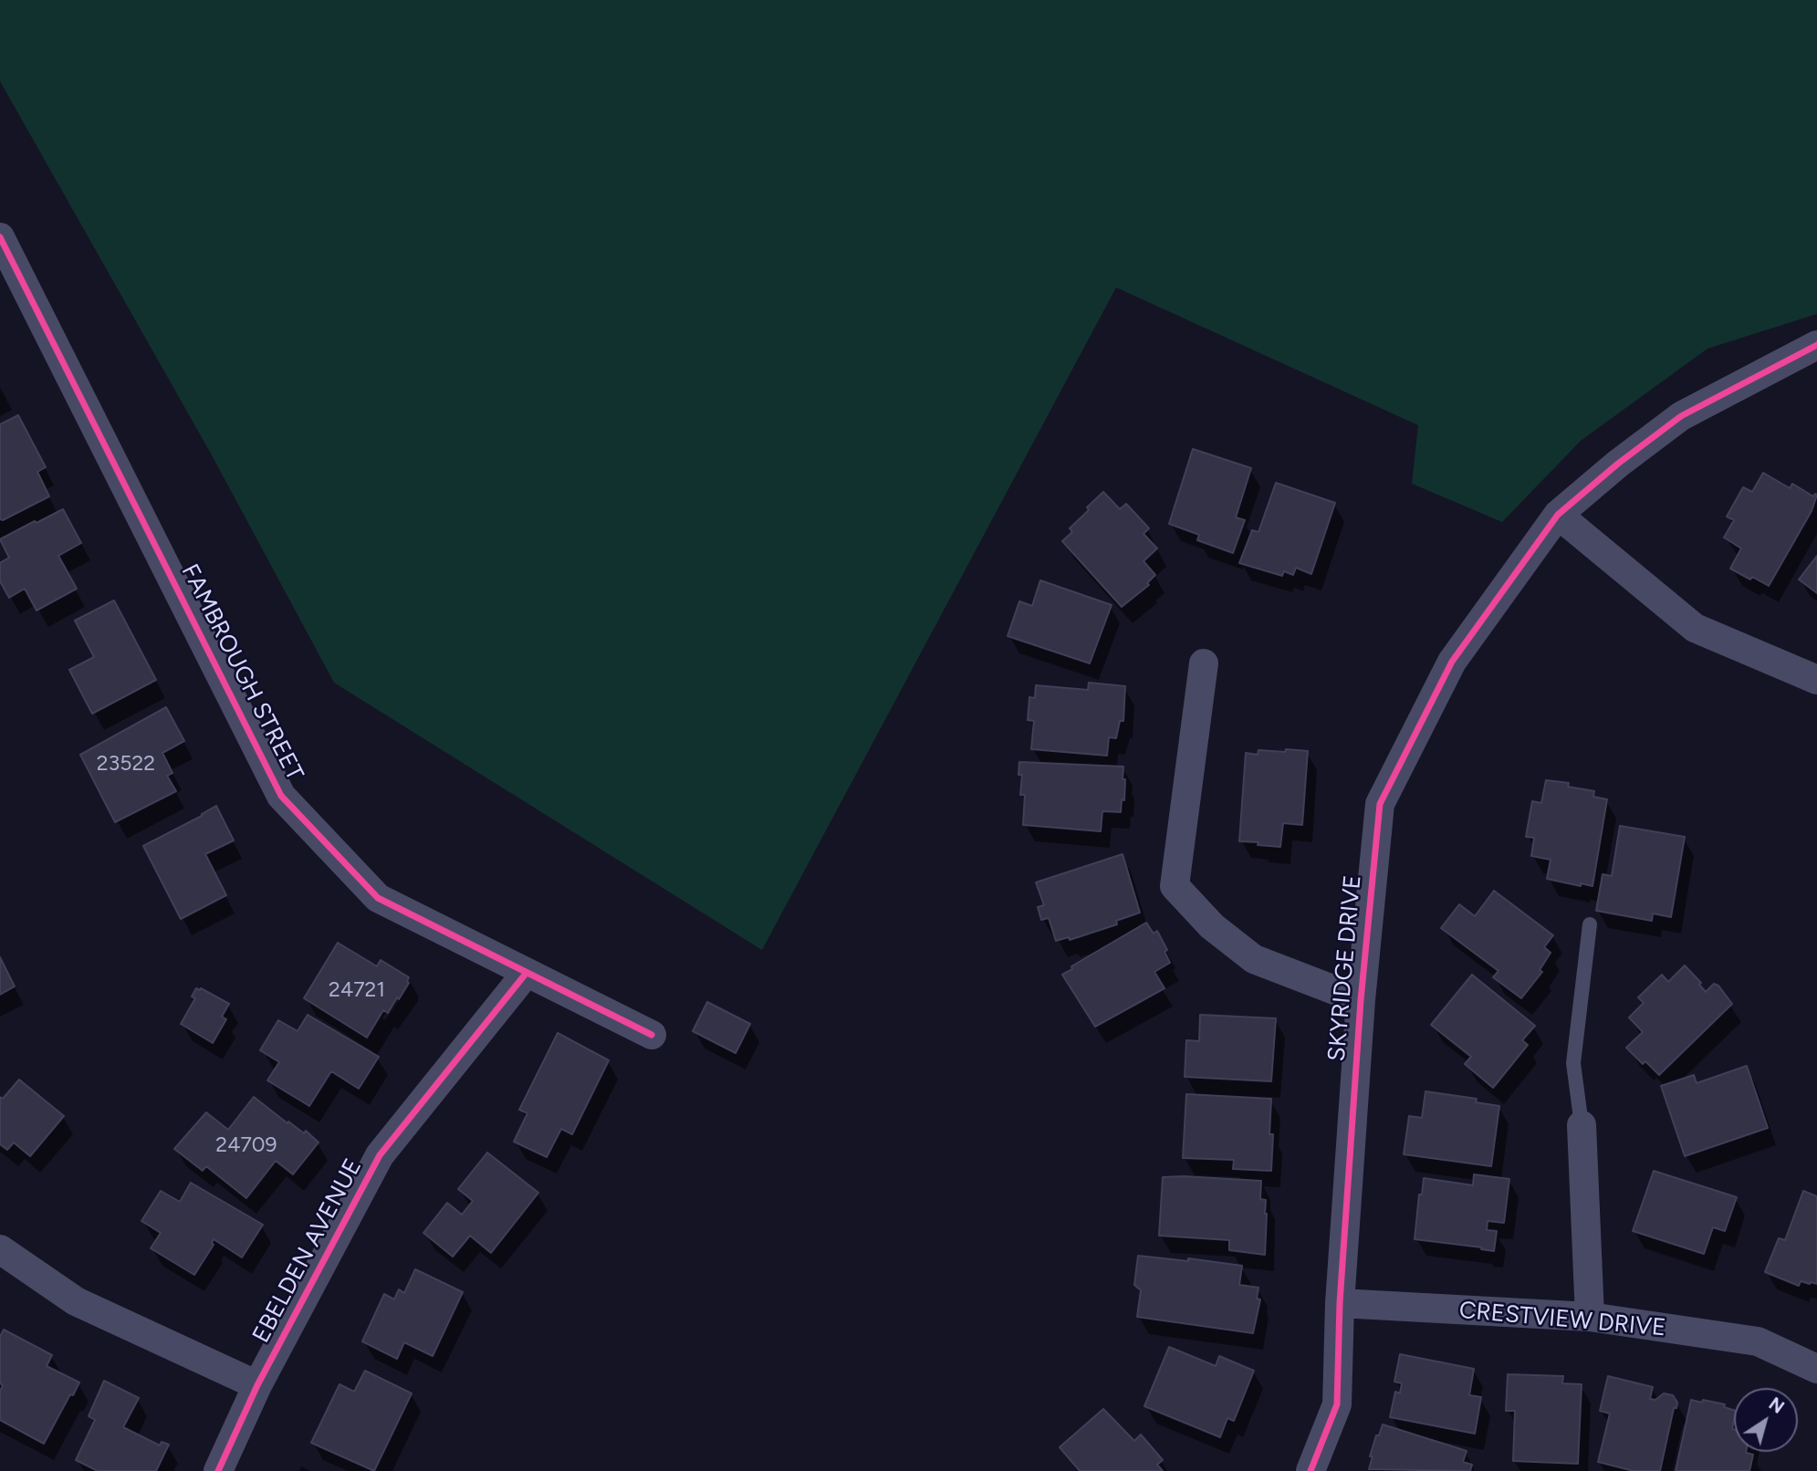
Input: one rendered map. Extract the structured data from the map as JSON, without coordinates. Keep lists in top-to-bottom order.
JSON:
{
  "streets": {
    "street": [
      "FAMBROUGH STREET",
      "SKYRIDGE DRIVE",
      "EBELDEN AVENUE",
      "CRESTVIEW DRIVE"
    ]
  },
  "crossings": [
    ["FAMBROUGH STREET", "EBELDEN AVENUE"],
    ["SKYRIDGE DRIVE", "CRESTVIEW DRIVE"]
  ],
  "house_numbers": ["23522", "24721", "24709"],
  "north": "top right"
}
